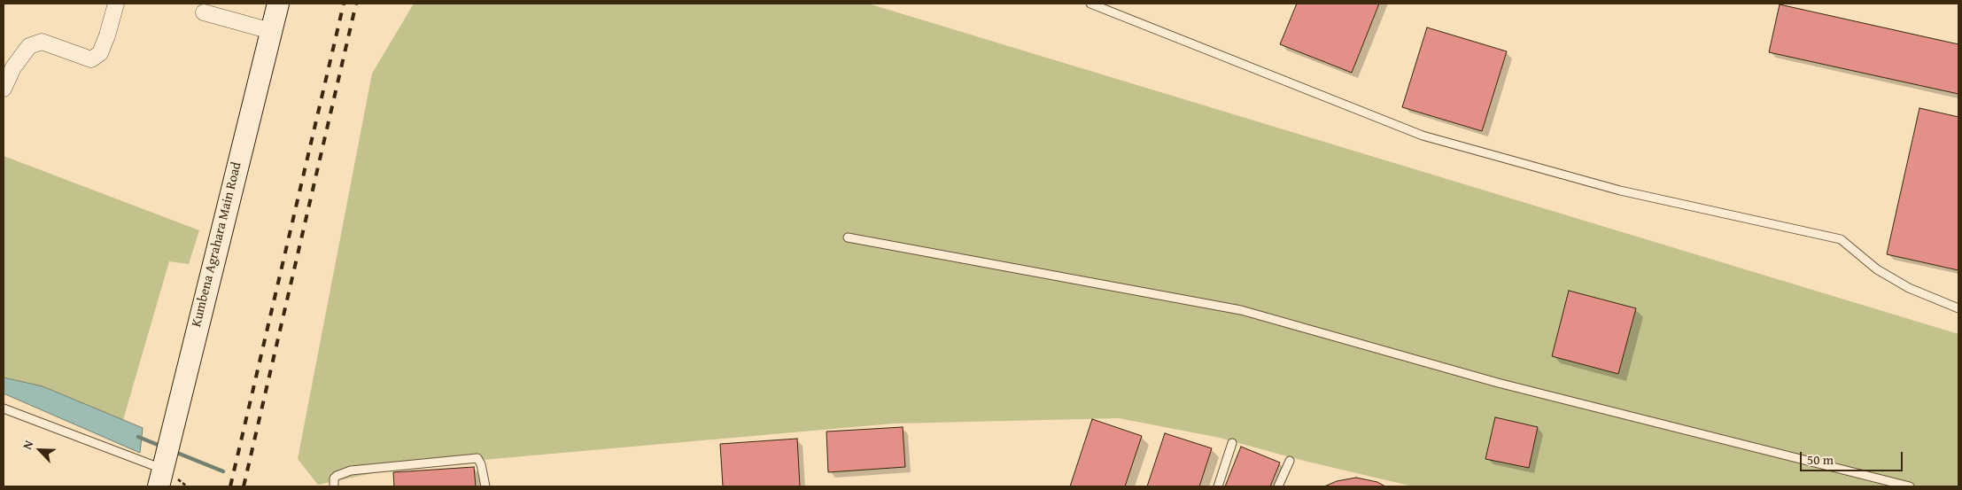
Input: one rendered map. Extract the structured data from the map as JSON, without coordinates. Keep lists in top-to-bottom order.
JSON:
{
  "streets": {
    "street": ["Kumbena Agrahara Main Road"]
  },
  "scale_bar": "50 m",
  "north": "top left"
}
